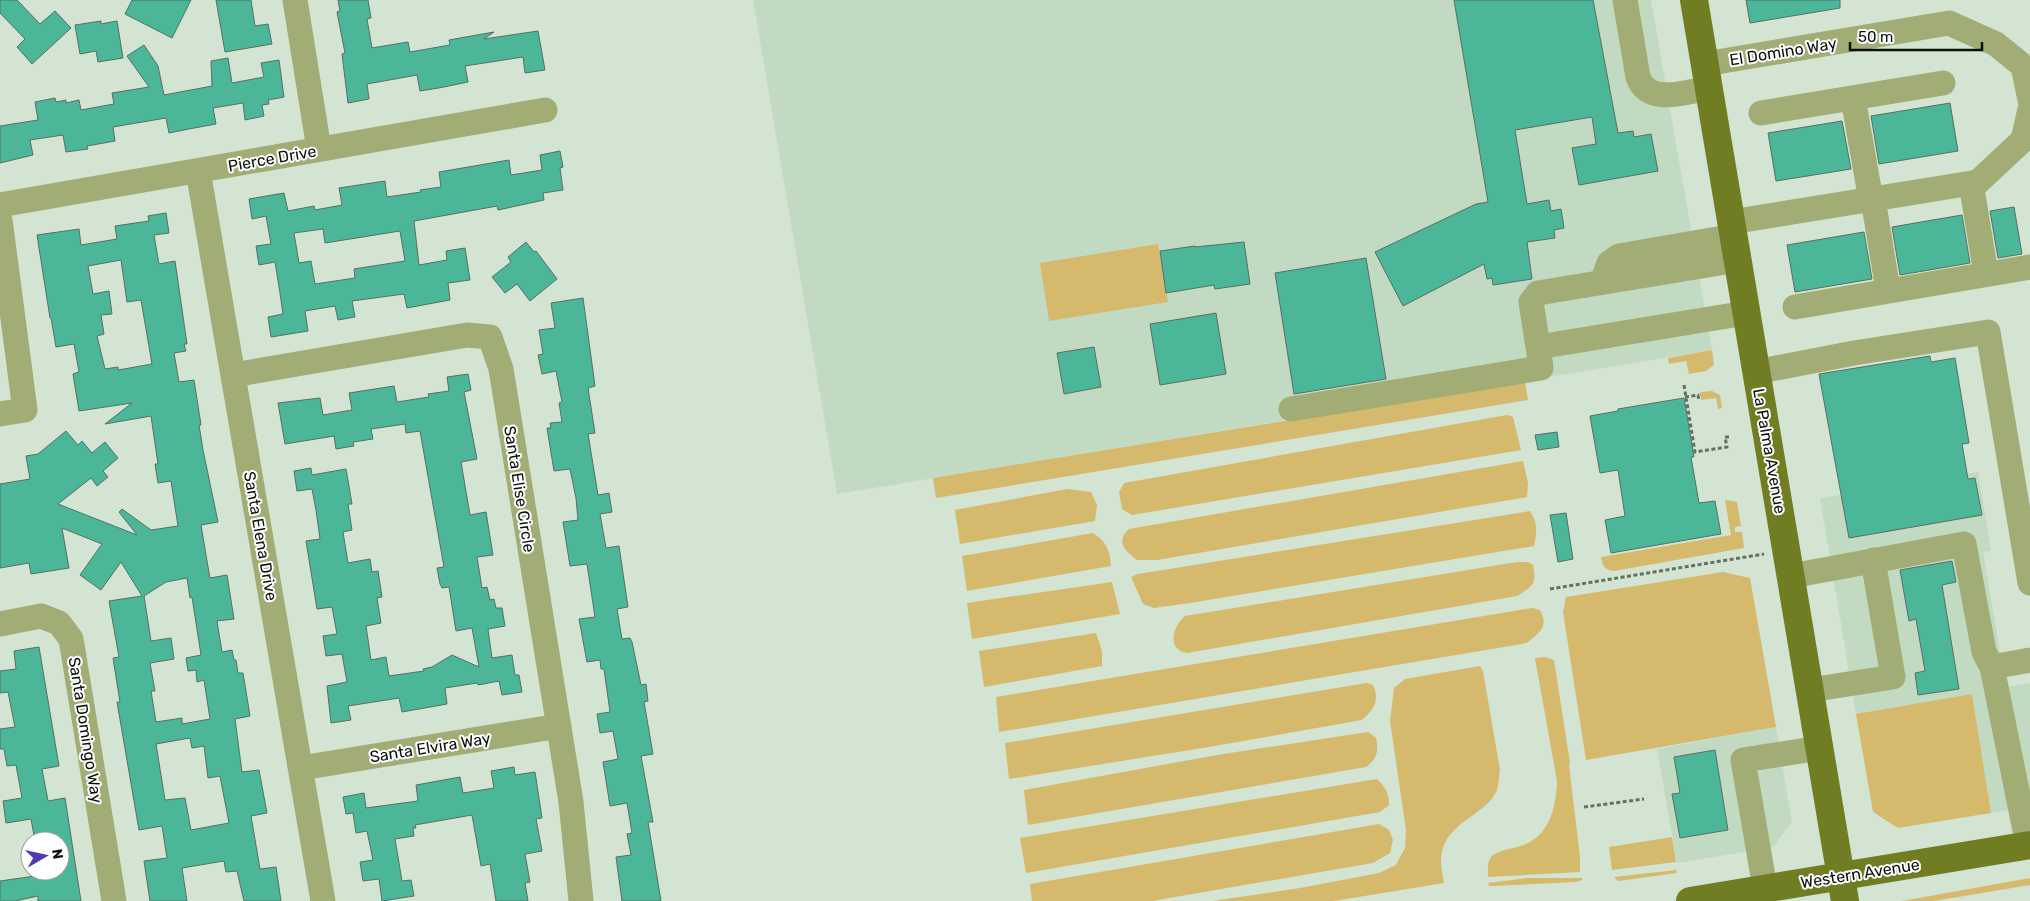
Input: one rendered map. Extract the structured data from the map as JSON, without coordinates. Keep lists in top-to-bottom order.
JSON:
{
  "streets": {
    "main road": ["La Palma Avenue", "Western Avenue"],
    "street": [
      "El Domino Way",
      "Pierce Drive",
      "Santa Elise Circle",
      "Santa Elena Drive",
      "Santa Domingo Way",
      "Santa Elvira Way"
    ]
  },
  "crossings": [
    ["El Domino Way", "La Palma Avenue"],
    ["Pierce Drive", "Santa Elena Drive"],
    ["La Palma Avenue", "Western Avenue"],
    ["Santa Elise Circle", "Santa Elena Drive"],
    ["Santa Elise Circle", "Santa Elvira Way"],
    ["Santa Elena Drive", "Santa Elvira Way"]
  ],
  "scale_bar": "50 m",
  "north": "right"
}
